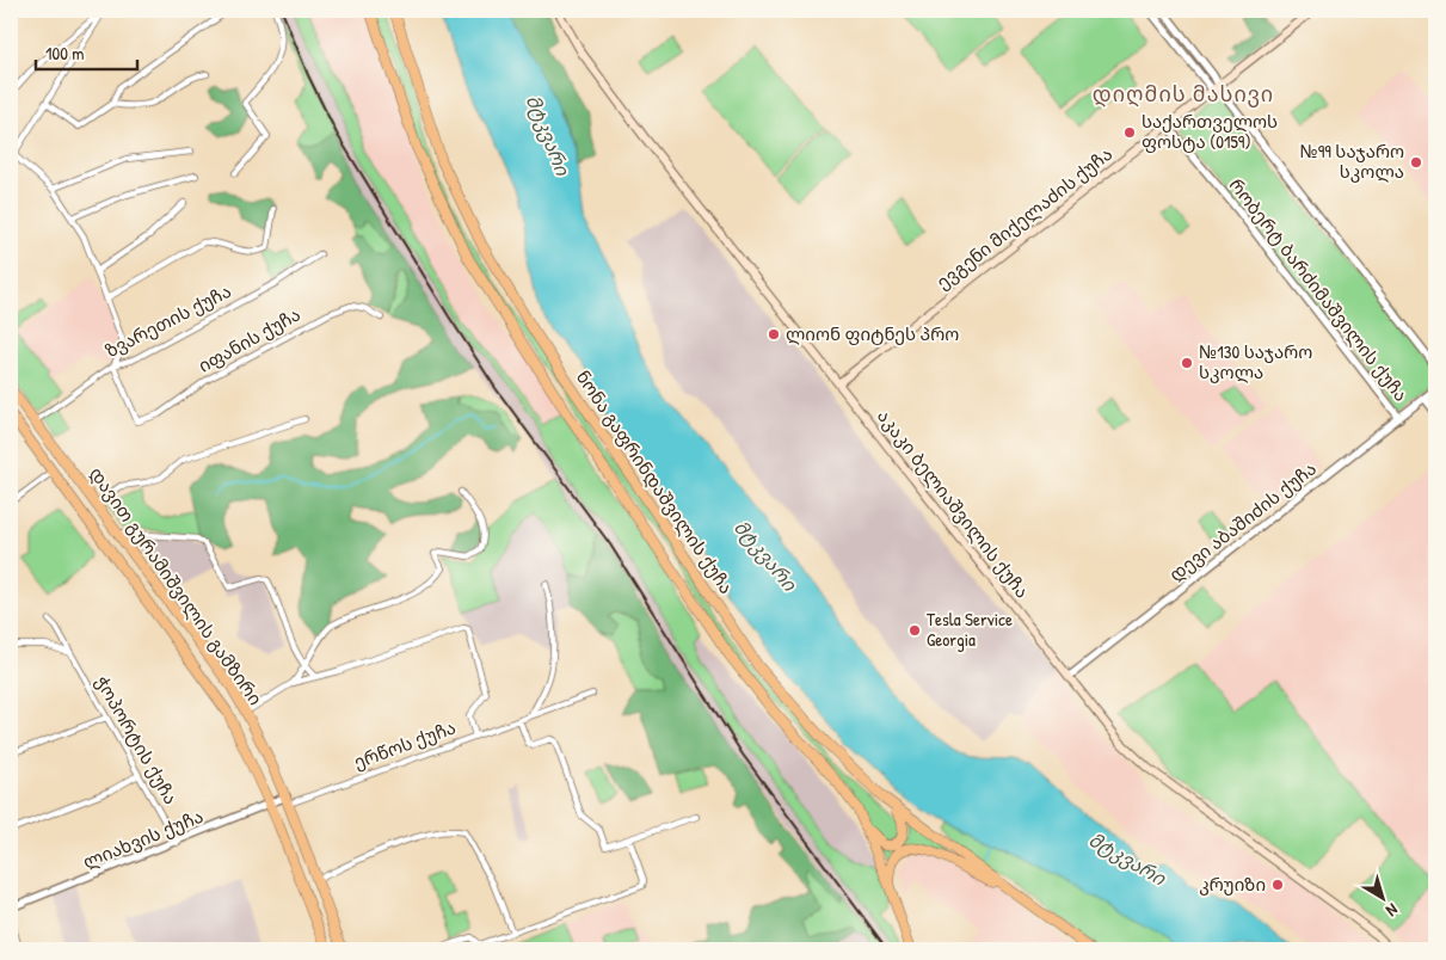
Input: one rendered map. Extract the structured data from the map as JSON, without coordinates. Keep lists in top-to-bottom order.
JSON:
{
  "streets": {
    "main road": [
      "ევგენი მიქელაძის ქუჩა",
      "ნონა გაფრინდაშვილის ქუჩა",
      "აკაკი ბელიაშვილის ქუჩა",
      "დავით გურამიშვილის გამზირი"
    ],
    "street": [
      "რობერტ ბარძიმაშვილის ქუჩა",
      "ზვარეთის ქუჩა",
      "იფანის ქუჩა",
      "დევი აბაშიძის ქუჩა",
      "ჭოპორტის ქუჩა",
      "ერწოს ქუჩა",
      "ლიახვის ქუჩა"
    ]
  },
  "crossings": [
    ["ევგენი მიქელაძის ქუჩა", "რობერტ ბარძიმაშვილის ქუჩა"],
    ["ევგენი მიქელაძის ქუჩა", "აკაკი ბელიაშვილის ქუჩა"],
    ["რობერტ ბარძიმაშვილის ქუჩა", "დევი აბაშიძის ქუჩა"],
    ["ზვარეთის ქუჩა", "იფანის ქუჩა"],
    ["ზვარეთის ქუჩა", "დავით გურამიშვილის გამზირი"],
    ["აკაკი ბელიაშვილის ქუჩა", "დევი აბაშიძის ქუჩა"],
    ["დავით გურამიშვილის გამზირი", "ერწოს ქუჩა"],
    ["დავით გურამიშვილის გამზირი", "ლიახვის ქუჩა"],
    ["ჭოპორტის ქუჩა", "ლიახვის ქუჩა"],
    ["ერწოს ქუჩა", "ლიახვის ქუჩა"]
  ],
  "districts": ["დიღმის მასივი"],
  "water": ["მტკვარი"],
  "places": [
    "საქართველოს ფოსტა (0159)",
    "№99 საჯარო სკოლა",
    "ლიონ ფიტნეს პრო",
    "№130 საჯარო სკოლა",
    "Tesla Service Georgia",
    "კრუიზი"
  ],
  "scale_bar": "100 m",
  "north": "bottom right"
}
